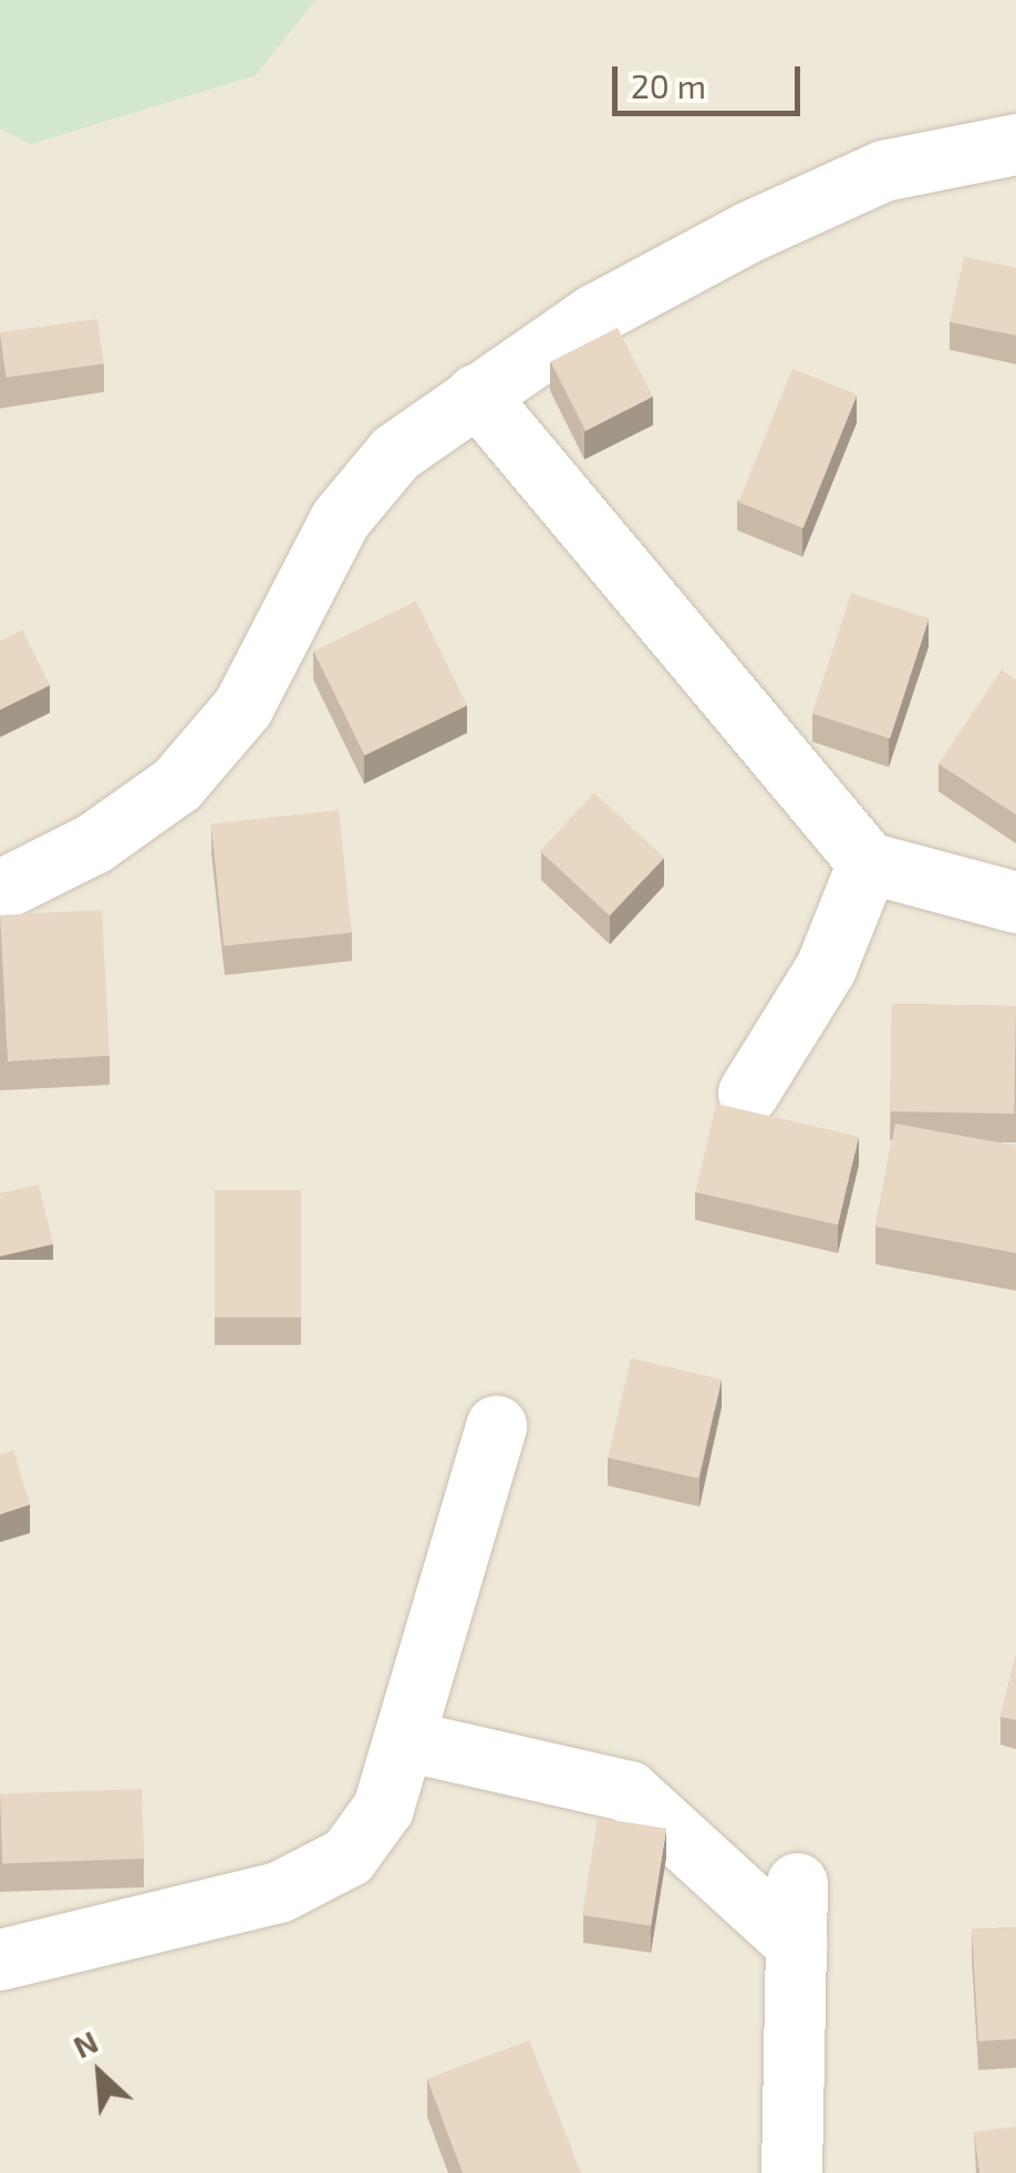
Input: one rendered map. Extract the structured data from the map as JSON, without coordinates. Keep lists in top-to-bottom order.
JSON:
{
  "scale_bar": "20 m",
  "north": "top left"
}
